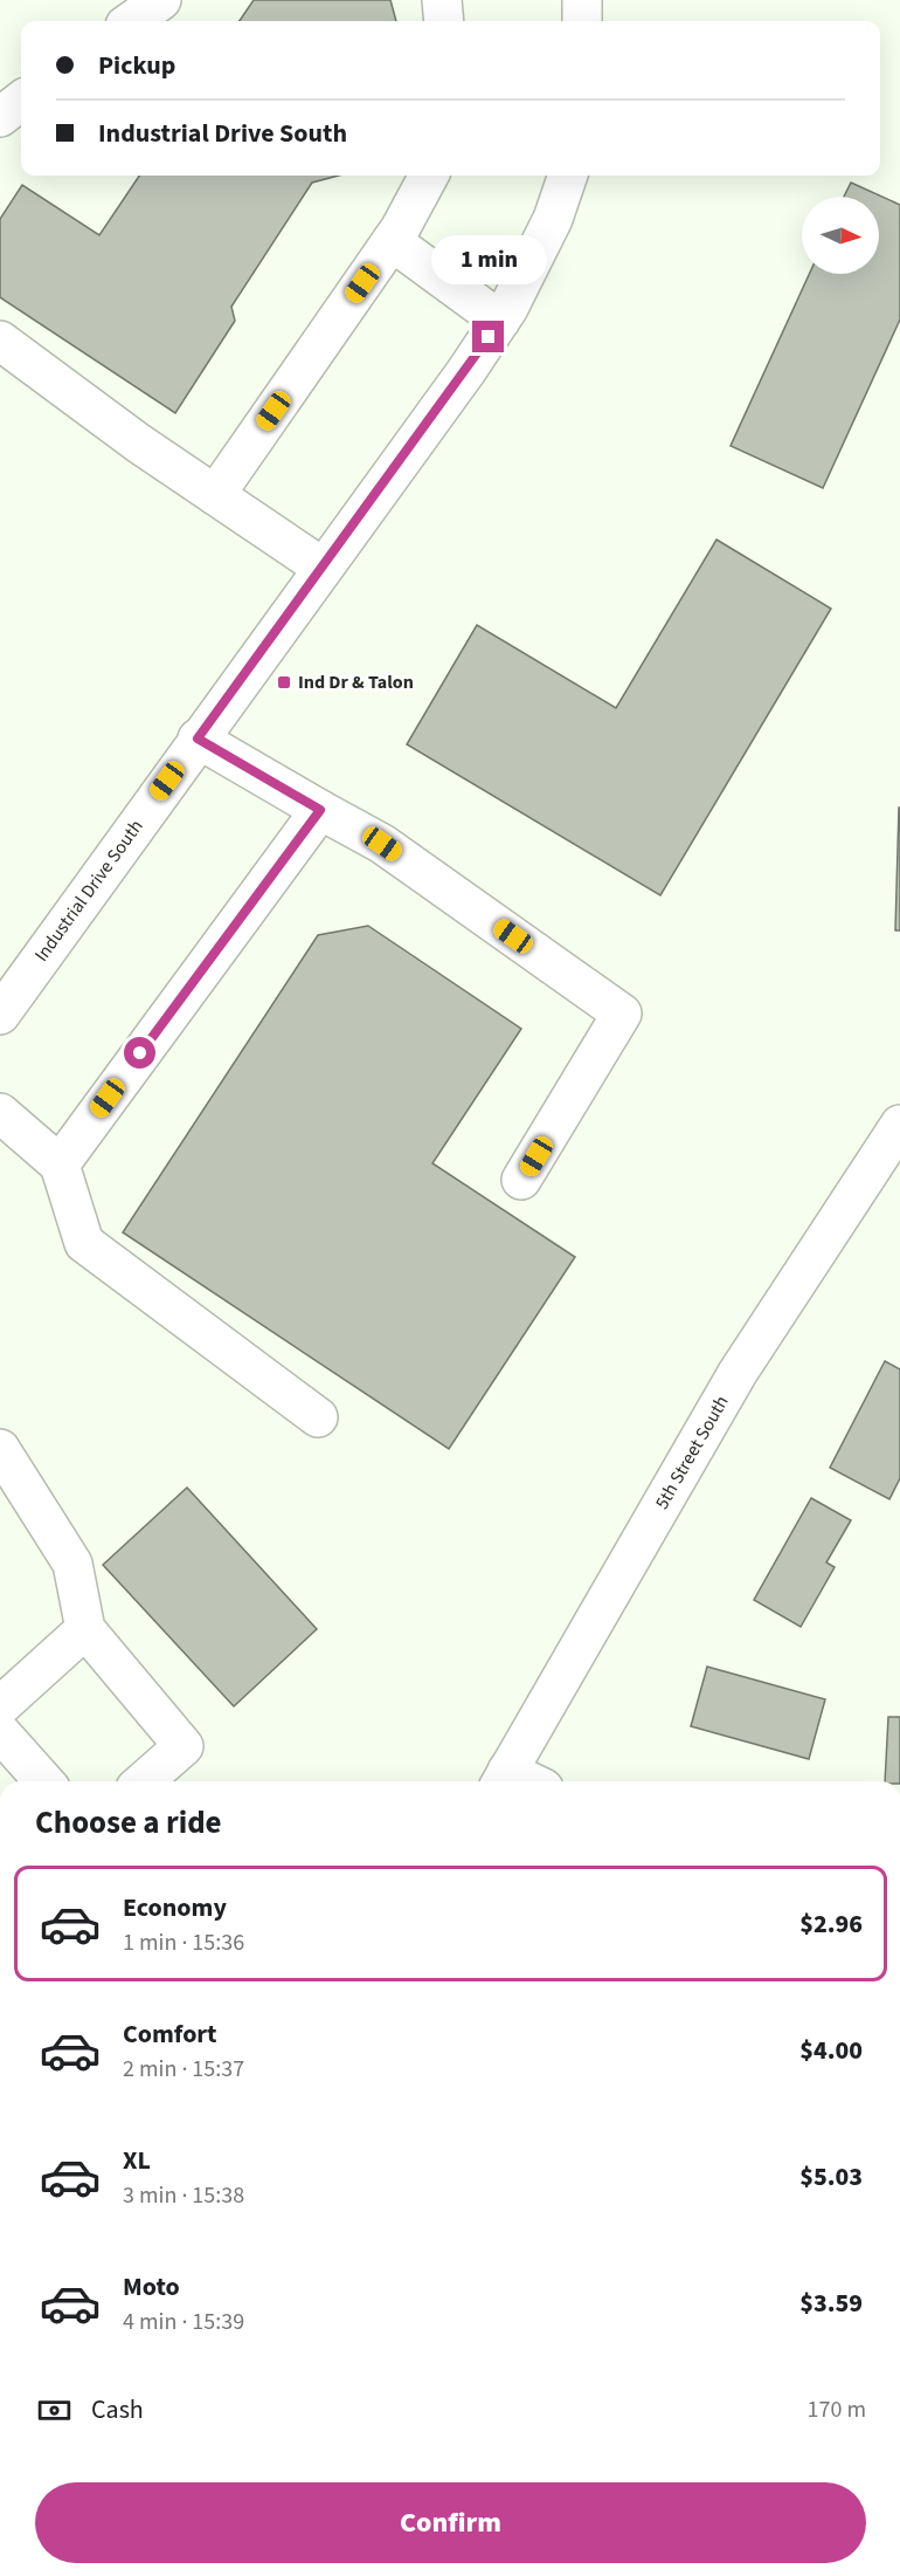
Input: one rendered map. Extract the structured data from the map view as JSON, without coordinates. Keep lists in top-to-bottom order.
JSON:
{
  "streets": {
    "street": ["Industrial Drive South", "5th Street South"]
  },
  "places": {
    "transit": ["Ind Dr & Talon"]
  },
  "north": "right",
  "page": {
    "banner": ["Pickup", "Industrial Drive South"],
    "bubble": "1 min",
    "heading": "Choose a ride",
    "list": [
      {
        "name": "Economy",
        "note": "1 min · 15:36",
        "value": "$2.96"
      },
      {
        "name": "Comfort",
        "note": "2 min · 15:37",
        "value": "$4.00"
      },
      {
        "name": "XL",
        "note": "3 min · 15:38",
        "value": "$5.03"
      },
      {
        "name": "Moto",
        "note": "4 min · 15:39",
        "value": "$3.59"
      }
    ],
    "pay": ["Cash", "170 m"],
    "buttons": "Confirm"
  }
}
